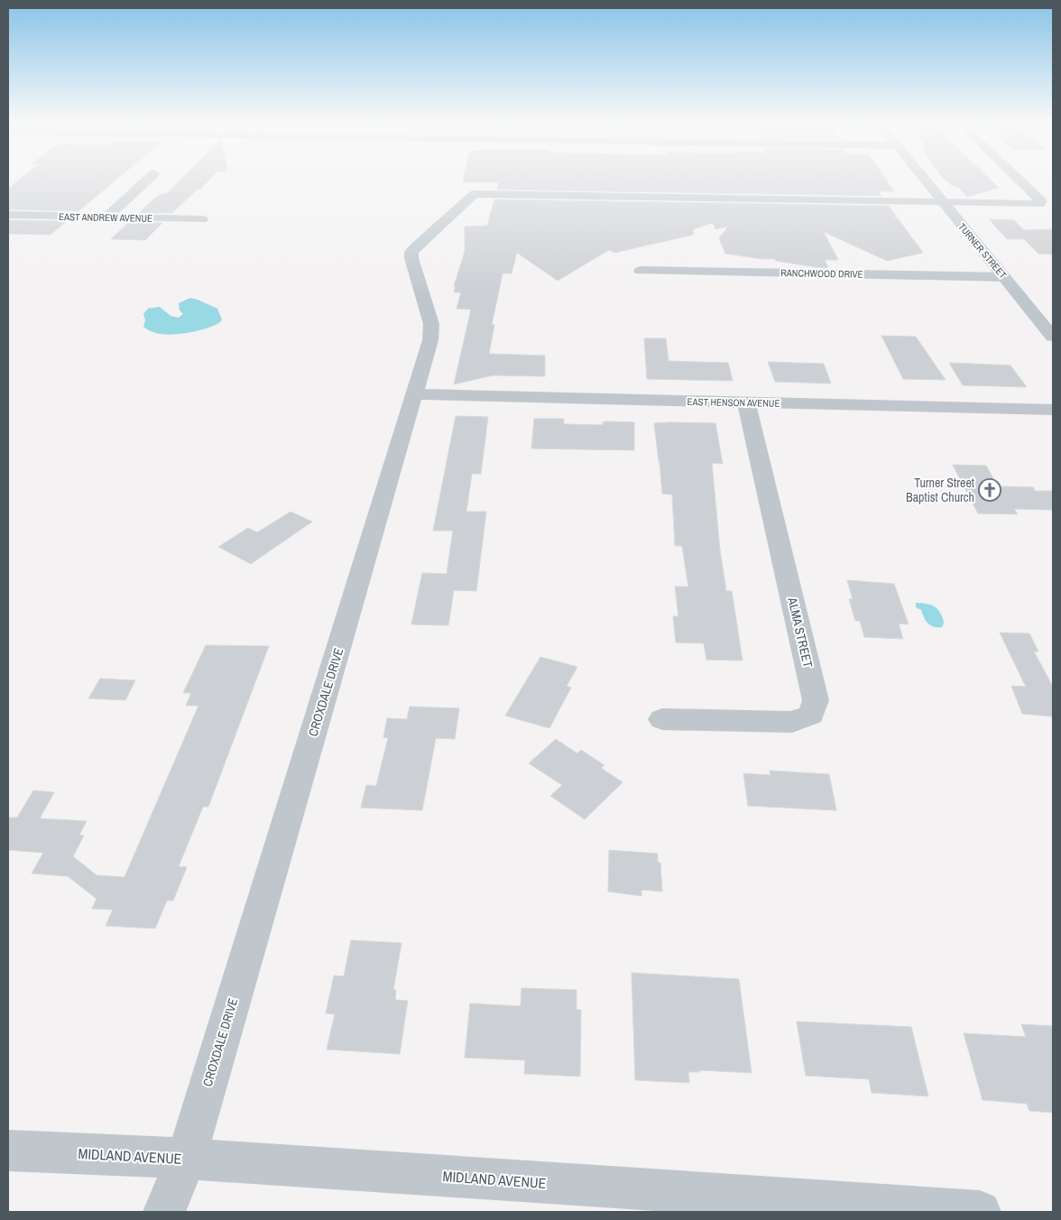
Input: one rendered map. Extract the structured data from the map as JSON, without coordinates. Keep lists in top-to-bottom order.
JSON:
{
  "streets": {
    "street": [
      "EAST ANDREW AVENUE",
      "TURNER STREET",
      "RANCHWOOD DRIVE",
      "EAST HENSON AVENUE",
      "ALMA STREET",
      "CROXDALE DRIVE",
      "MIDLAND AVENUE"
    ]
  },
  "crossings": [
    ["TURNER STREET", "RANCHWOOD DRIVE"],
    ["TURNER STREET", "CROXDALE DRIVE"],
    ["EAST HENSON AVENUE", "ALMA STREET"],
    ["EAST HENSON AVENUE", "CROXDALE DRIVE"],
    ["CROXDALE DRIVE", "MIDLAND AVENUE"]
  ],
  "places": {
    "church": ["Turner Street Baptist Church"]
  }
}
